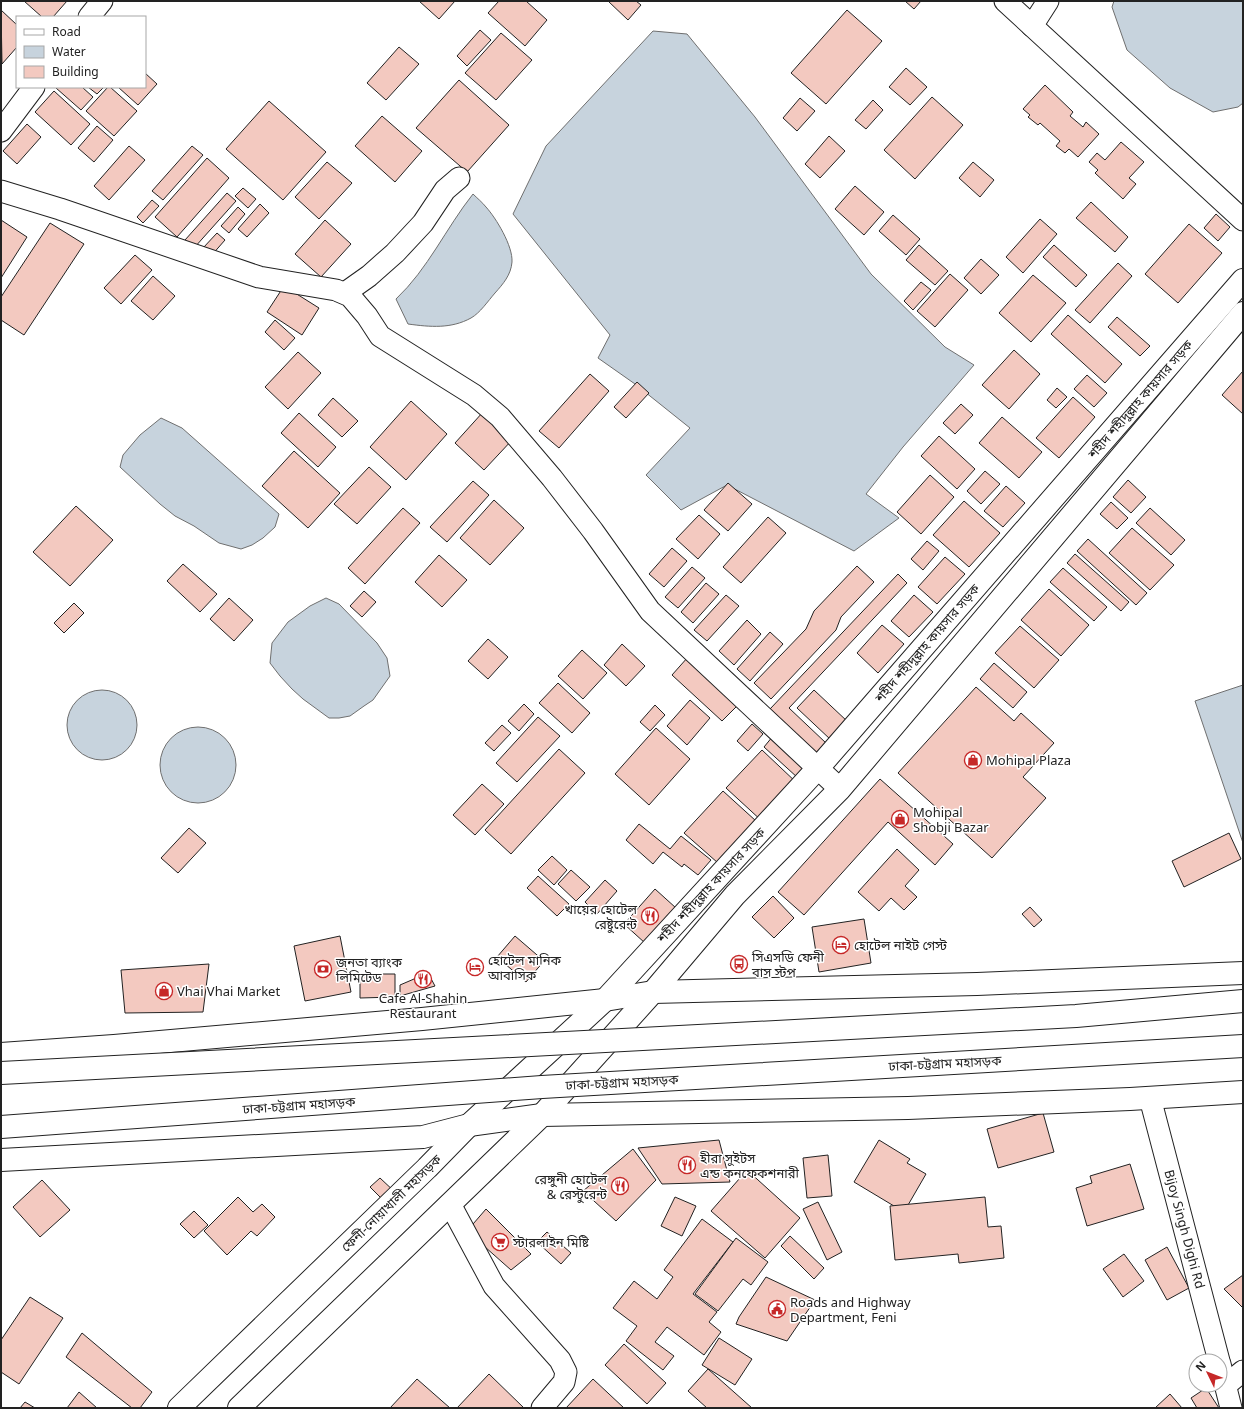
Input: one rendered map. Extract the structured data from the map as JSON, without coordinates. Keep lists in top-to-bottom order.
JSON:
{
  "streets": {
    "main road": ["শহীদ শহীদুল্লাহ কায়সার সড়ক", "ঢাকা-চট্টগ্রাম মহাসড়ক", "ফেনী-নোয়াখালী মহাসড়ক"],
    "street": ["Bijoy Singh Dighi Rd"]
  },
  "crossings": [
    ["শহীদ শহীদুল্লাহ কায়সার সড়ক", "ফেনী-নোয়াখালী মহাসড়ক"]
  ],
  "places": {
    "shop": ["Mohipal Plaza", "Mohipal Shobji Bazar", "Vhai Vhai Market"],
    "restaurant": [
      "খায়ের হোটেল রেষ্টুরেন্ট",
      "Cafe Al-Shahin Restaurant",
      "হীরা সুইটস এন্ড কনফেকশনারী",
      "রেঙ্গুনী হোটেল & রেস্টুরেন্ট"
    ],
    "hotel": ["হোটেল নাইট গেস্ট", "হোটেল মানিক আবাসিক"],
    "bus stop": ["সিএসডি ফেনী বাস স্টপ"],
    "bank": ["জনতা ব্যাংক লিমিটেড"],
    "supermarket": ["স্টারলাইন মিষ্টি"],
    "public building": ["Roads and Highway Department, Feni"]
  },
  "legend": ["Road", "Water", "Building"],
  "north": "top left"
}
